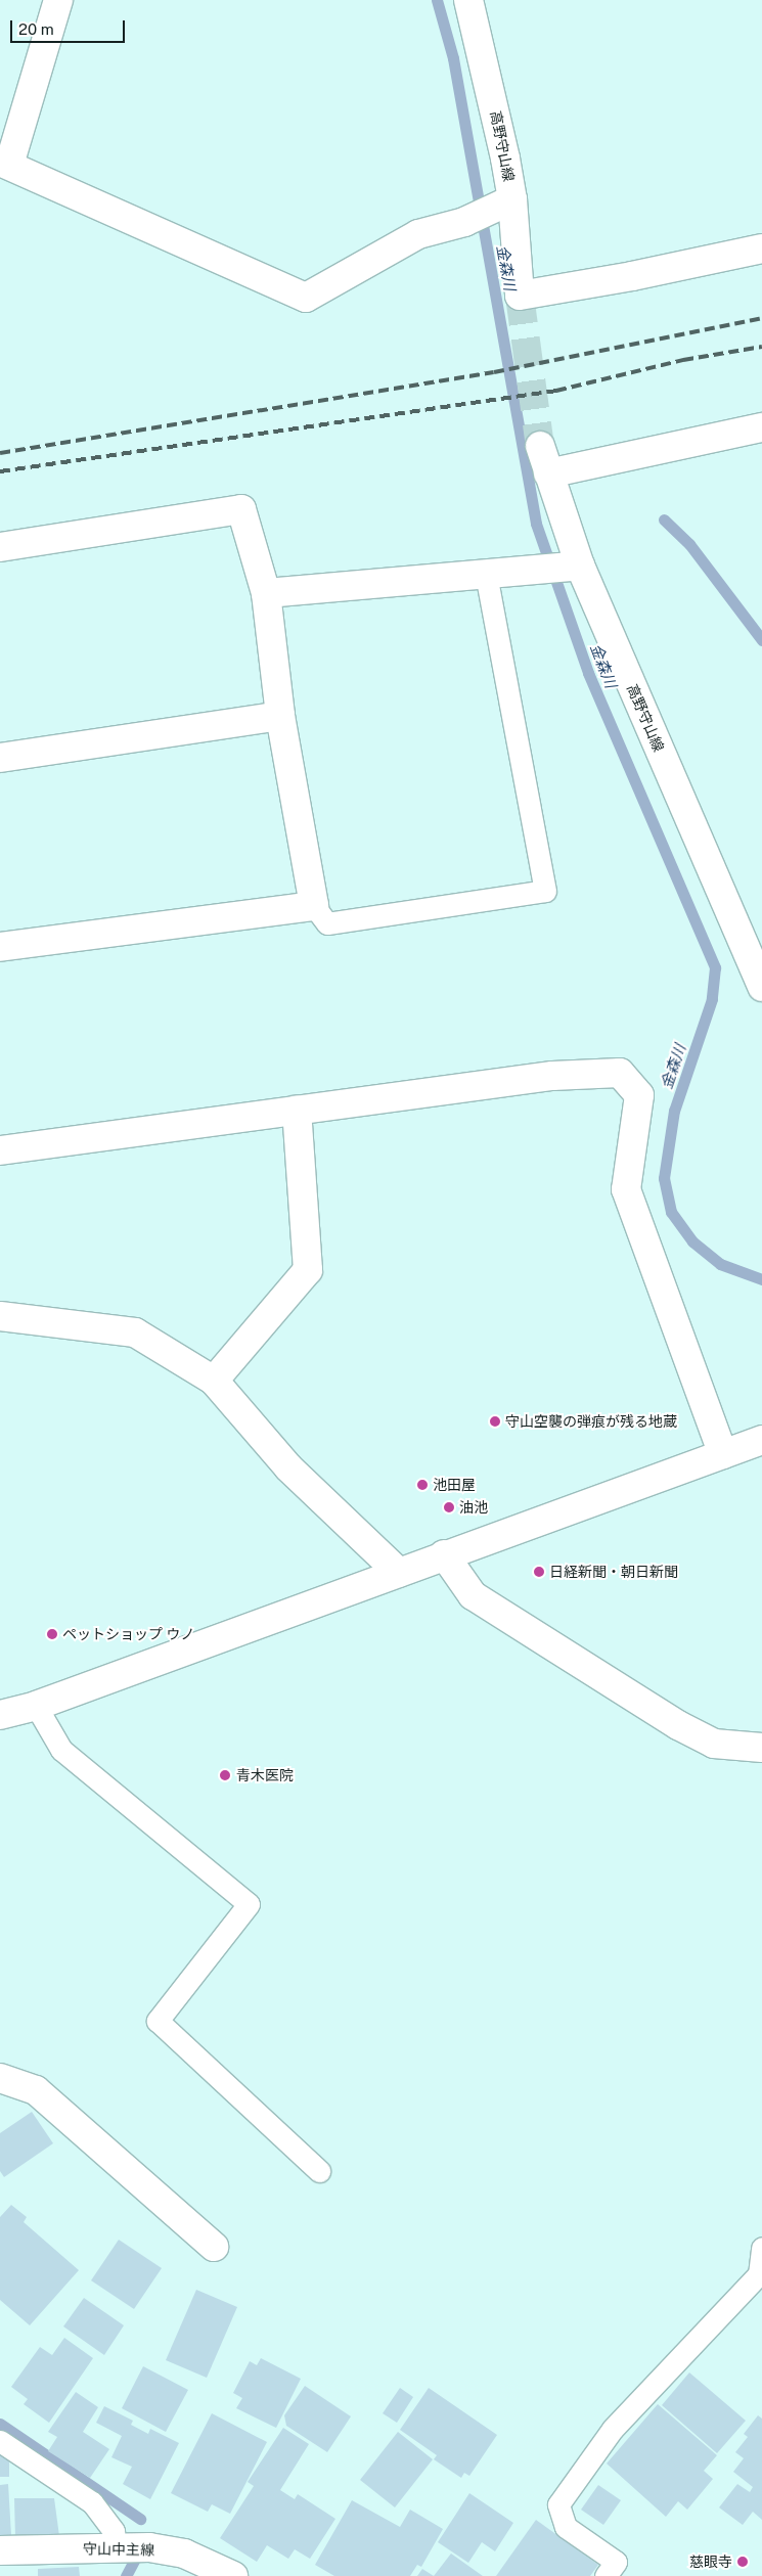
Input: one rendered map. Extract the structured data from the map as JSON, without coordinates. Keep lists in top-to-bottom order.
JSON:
{
  "streets": {
    "street": ["高野守山線", "守山中主線"]
  },
  "water": ["金森川"],
  "places": [
    "守山空襲の弾痕が残る地蔵",
    "池田屋",
    "油池",
    "日経新聞・朝日新聞",
    "ペットショップ ウノ",
    "青木医院",
    "慈眼寺"
  ],
  "scale_bar": "20 m"
}
